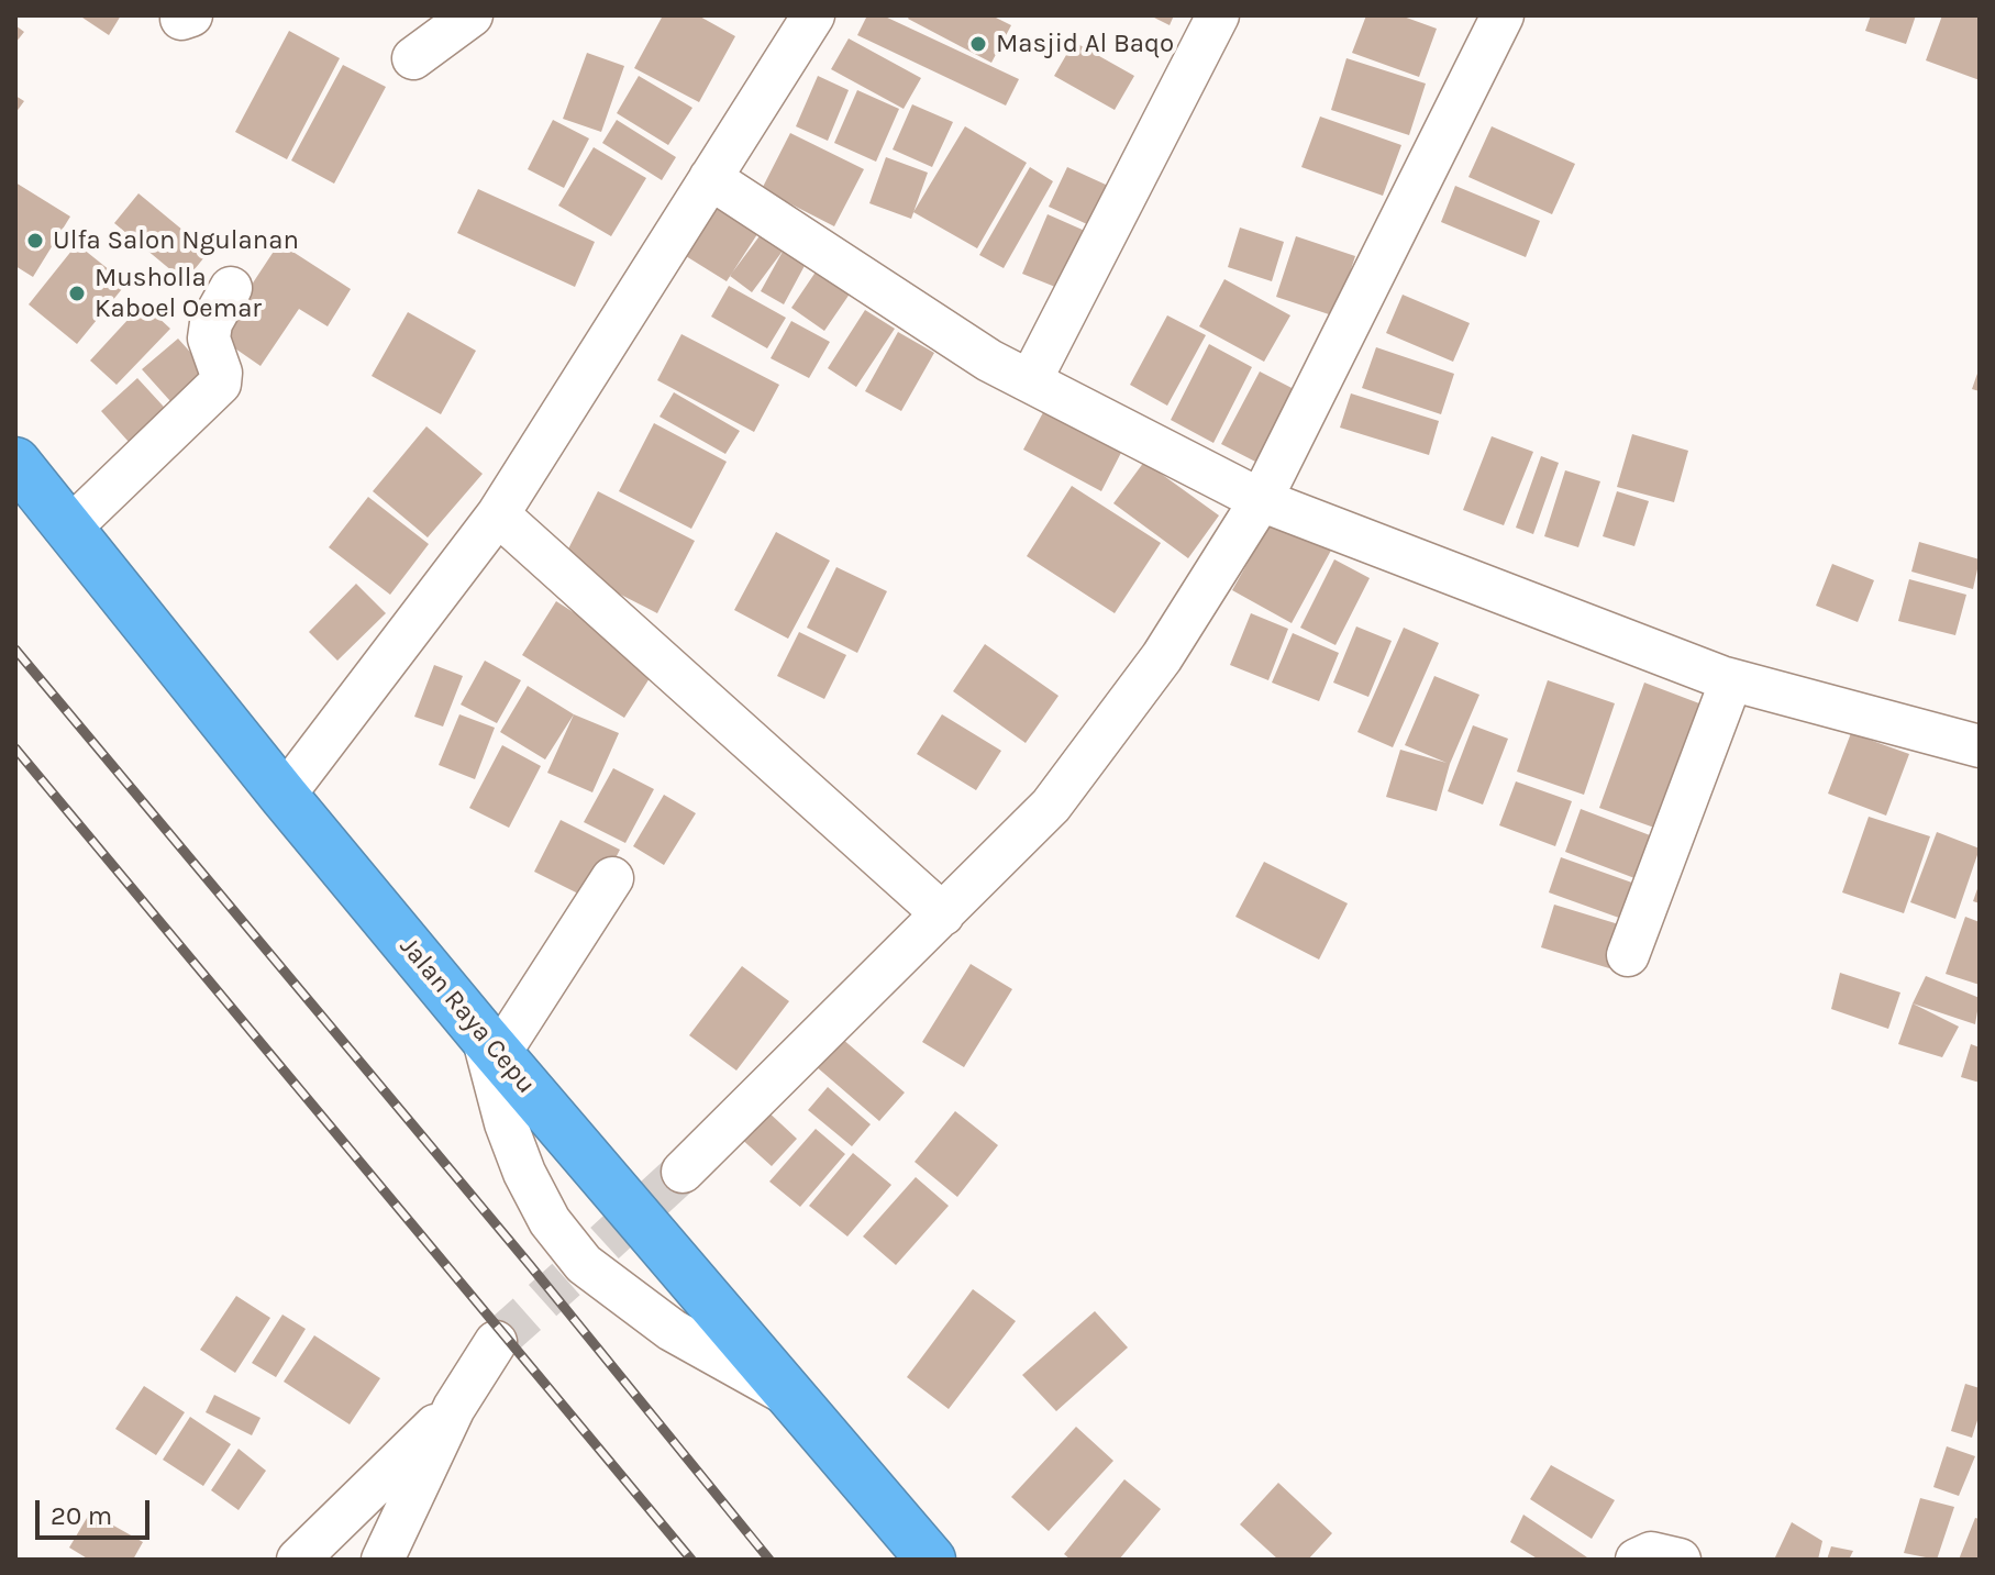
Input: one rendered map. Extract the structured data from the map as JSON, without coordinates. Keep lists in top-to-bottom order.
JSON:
{
  "streets": {
    "highway": ["Jalan Raya Cepu"]
  },
  "places": ["Masjid Al Baqo", "Ulfa Salon Ngulanan", "Musholla Kaboel Oemar"],
  "scale_bar": "20 m"
}
